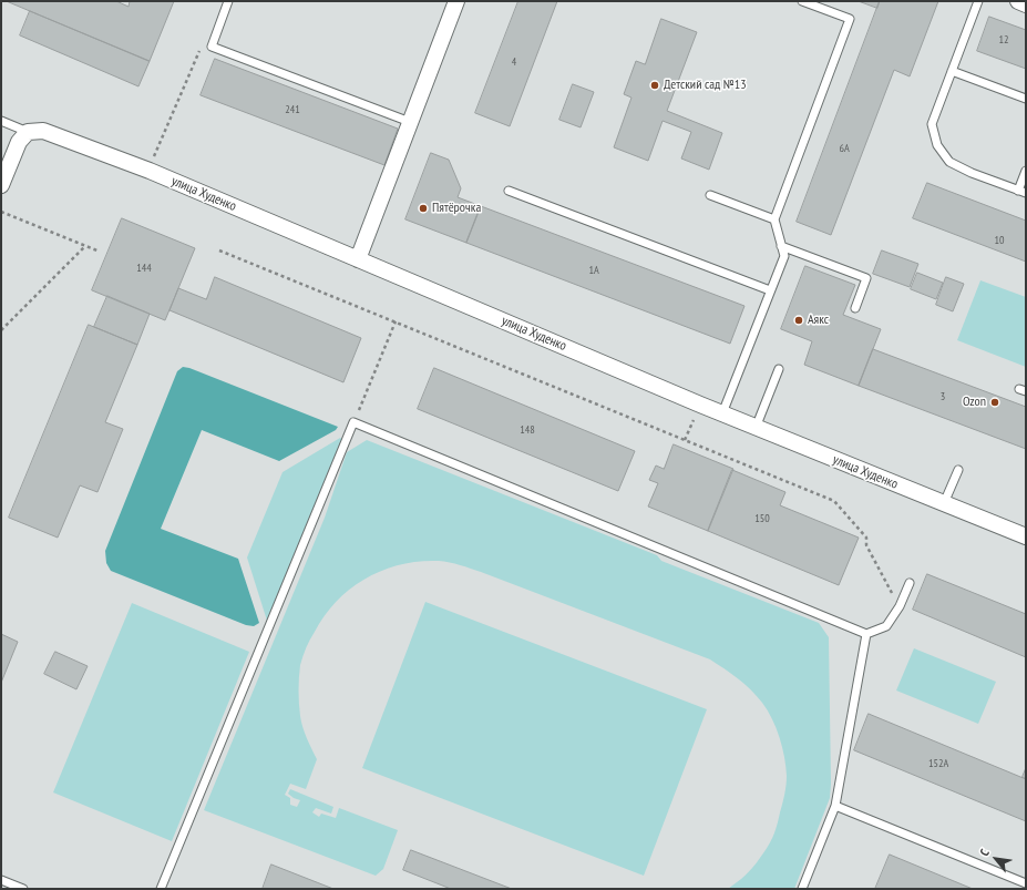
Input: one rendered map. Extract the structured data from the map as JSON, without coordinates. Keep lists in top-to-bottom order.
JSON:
{
  "streets": {
    "street": ["улица Худенко"]
  },
  "places": [
    "Детский сад №13",
    "Пятёрочка",
    "Аякс",
    "Ozon"
  ],
  "house_numbers": [
    "12",
    "4",
    "241",
    "6А",
    "10",
    "144",
    "1А",
    "3",
    "148",
    "150",
    "152А"
  ],
  "north": "top left"
}
